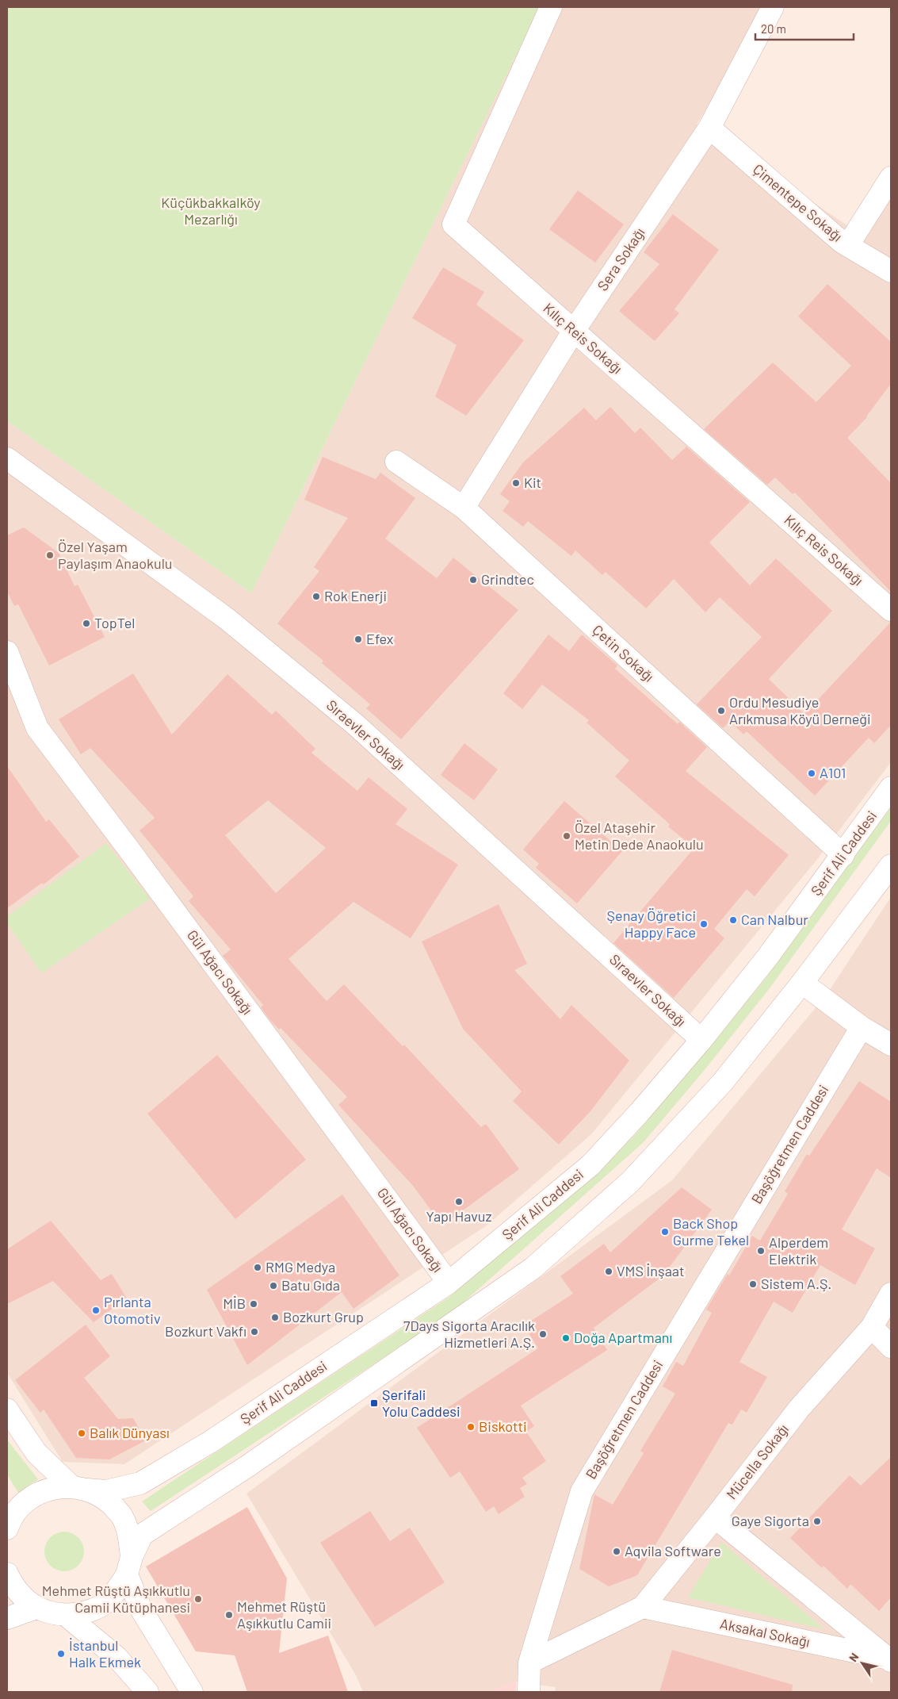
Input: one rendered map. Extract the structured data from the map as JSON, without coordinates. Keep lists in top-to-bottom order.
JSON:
{
  "streets": {
    "street": [
      "Çimentepe Sokağı",
      "Sera Sokağı",
      "Kılıç Reis Sokağı",
      "Çetin Sokağı",
      "Sıraevler Sokağı",
      "Şerif Ali Caddesi",
      "Gül Ağacı Sokağı",
      "Başöğretmen Caddesi",
      "Mücella Sokağı",
      "Aksakal Sokağı"
    ]
  },
  "crossings": [
    ["Çimentepe Sokağı", "Sera Sokağı"],
    ["Sera Sokağı", "Kılıç Reis Sokağı"],
    ["Sera Sokağı", "Çetin Sokağı"],
    ["Çetin Sokağı", "Şerif Ali Caddesi"],
    ["Sıraevler Sokağı", "Şerif Ali Caddesi"],
    ["Şerif Ali Caddesi", "Gül Ağacı Sokağı"],
    ["Başöğretmen Caddesi", "Mücella Sokağı"],
    ["Mücella Sokağı", "Aksakal Sokağı"]
  ],
  "parks": ["Küçükbakkalköy Mezarlığı"],
  "places": {
    "other": [
      "Kit",
      "Özel Yaşam Paylaşım Anaokulu",
      "Grindtec",
      "Rok Enerji",
      "TopTel",
      "Efex",
      "Ordu Mesudiye Arıkmusa Köyü Derneği",
      "A101",
      "Özel Ataşehir Metin Dede Anaokulu",
      "Can Nalbur",
      "Şenay Öğretici Happy Face",
      "Yapı Havuz",
      "Back Shop Gurme Tekel",
      "Alperdem Elektrik",
      "RMG Medya",
      "VMS İnşaat",
      "Sistem A.Ş.",
      "Batu Gıda",
      "MİB",
      "Pırlanta Otomotiv",
      "Bozkurt Grup",
      "Bozkurt Vakfı",
      "7Days Sigorta Aracılık Hizmetleri A.Ş.",
      "Doğa Apartmanı",
      "Biskotti",
      "Balık Dünyası",
      "Gaye Sigorta",
      "Aqvila Software",
      "Mehmet Rüştü Aşıkkutlu Camii Kütüphanesi",
      "Mehmet Rüştü Aşıkkutlu Camii",
      "İstanbul Halk Ekmek"
    ],
    "transit": ["Şerifali Yolu Caddesi"]
  },
  "scale_bar": "20 m",
  "north": "top left"
}
